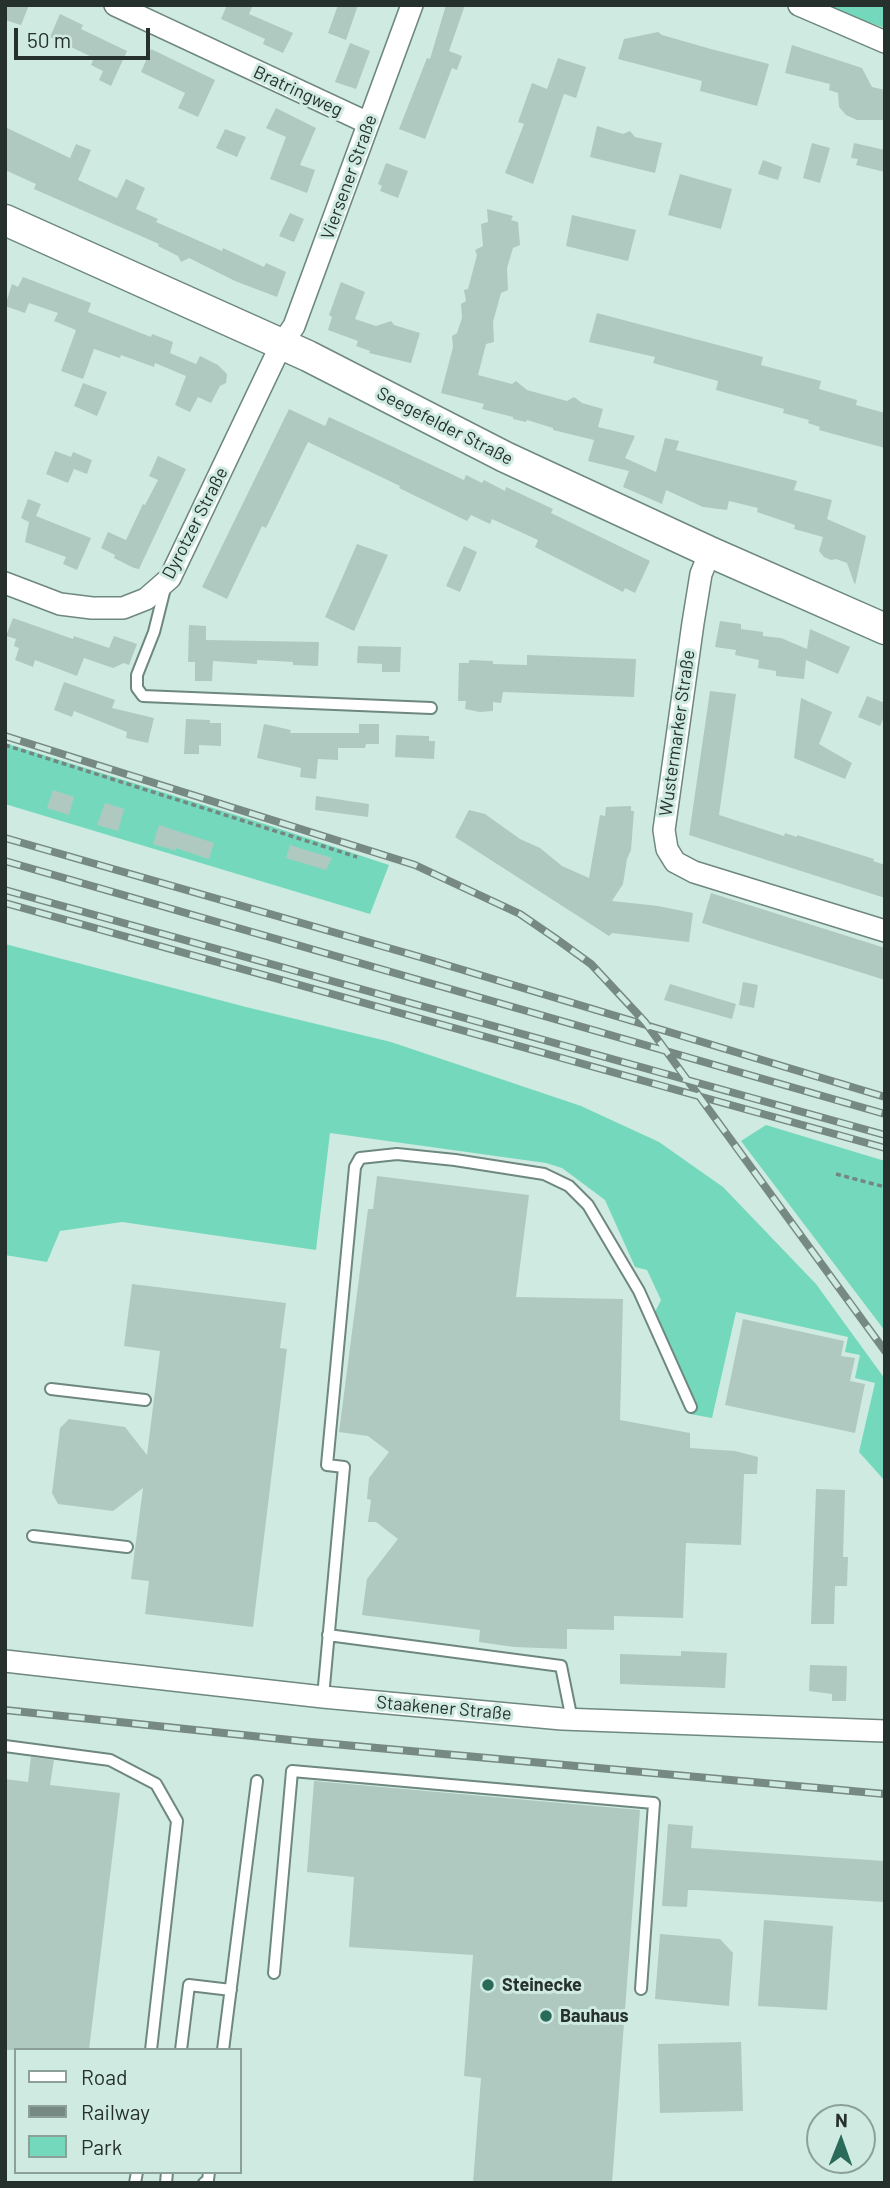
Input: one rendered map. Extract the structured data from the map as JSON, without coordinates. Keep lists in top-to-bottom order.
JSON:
{
  "streets": {
    "street": [
      "Bratringweg",
      "Viersener Straße",
      "Seegefelder Straße",
      "Dyrotzer Straße",
      "Wustermarker Straße",
      "Staakener Straße"
    ]
  },
  "crossings": [
    ["Bratringweg", "Viersener Straße"],
    ["Viersener Straße", "Seegefelder Straße"],
    ["Viersener Straße", "Dyrotzer Straße"],
    ["Seegefelder Straße", "Dyrotzer Straße"],
    ["Seegefelder Straße", "Wustermarker Straße"]
  ],
  "places": ["Steinecke", "Bauhaus"],
  "legend": ["Road", "Railway", "Park"],
  "scale_bar": "50 m",
  "north": "top"
}
